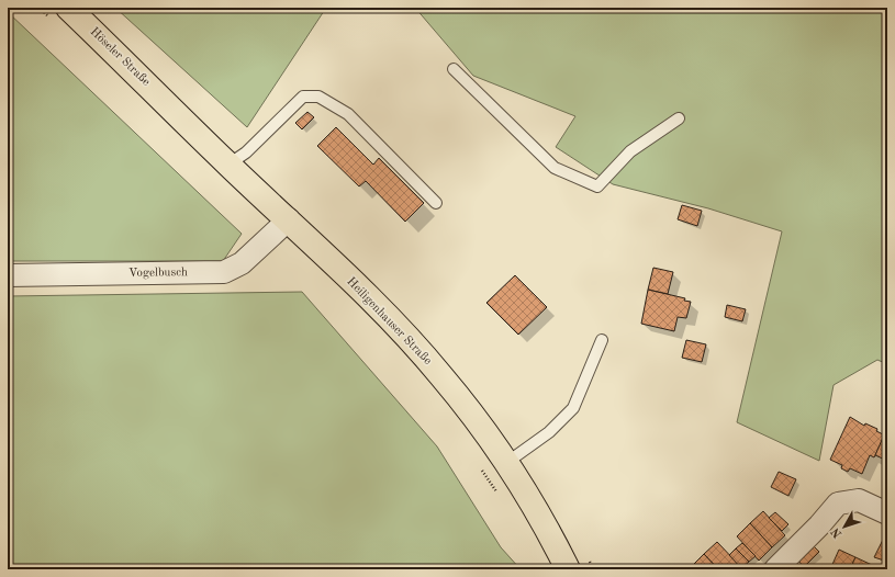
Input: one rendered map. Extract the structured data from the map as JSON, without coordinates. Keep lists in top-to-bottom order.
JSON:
{
  "streets": {
    "main road": ["Höseler Straße", "Heiligenhauser Straße"],
    "street": ["Vogelbusch"]
  },
  "crossings": [
    ["Höseler Straße", "Heiligenhauser Straße"],
    ["Vogelbusch", "Heiligenhauser Straße"]
  ],
  "north": "bottom left"
}
